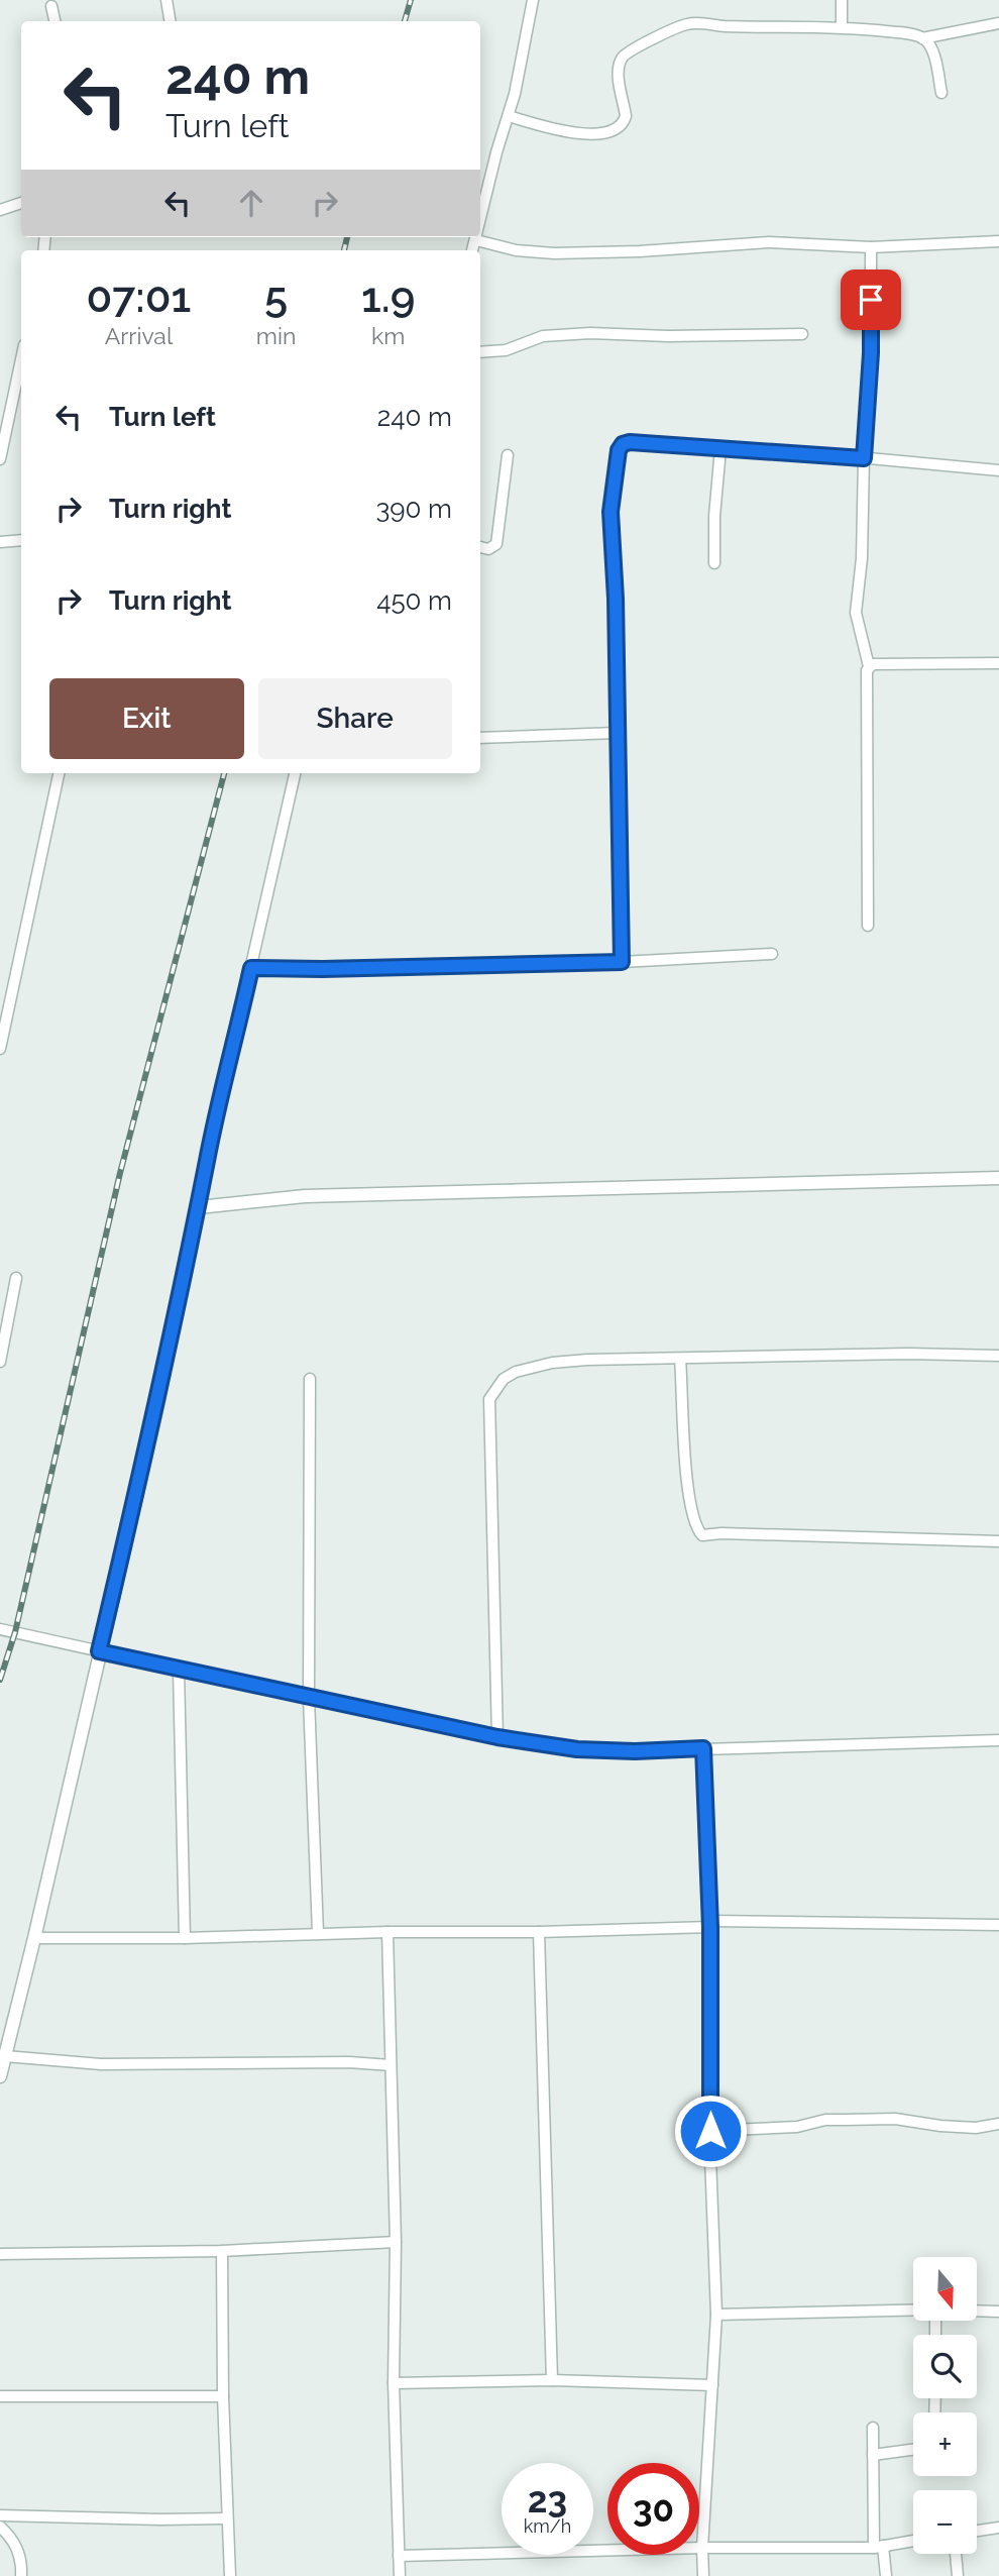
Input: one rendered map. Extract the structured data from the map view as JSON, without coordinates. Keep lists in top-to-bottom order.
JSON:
{
  "north": "bottom",
  "page": {
    "turn": ["240 m", "Turn left"],
    "eta": [
      "07:01",
      "Arrival",
      "5",
      "min",
      "1.9",
      "km"
    ],
    "list": [
      {
        "name": "Turn left",
        "value": "240 m"
      },
      {
        "name": "Turn right",
        "value": "390 m"
      },
      {
        "name": "Turn right",
        "value": "450 m"
      }
    ],
    "buttons": ["Exit", "Share"],
    "map_buttons": ["+", "−"],
    "speed": "23 km/h",
    "limit": "30"
  }
}
